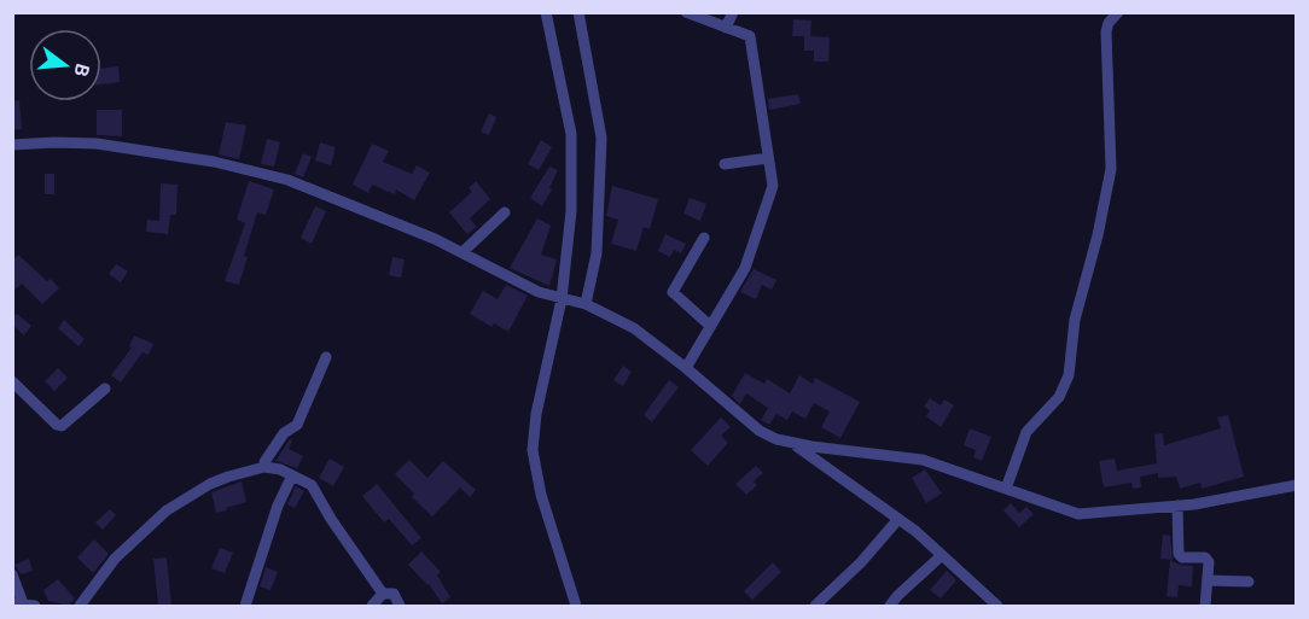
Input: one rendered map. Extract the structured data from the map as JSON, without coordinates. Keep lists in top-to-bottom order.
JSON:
{
  "north": "right"
}
